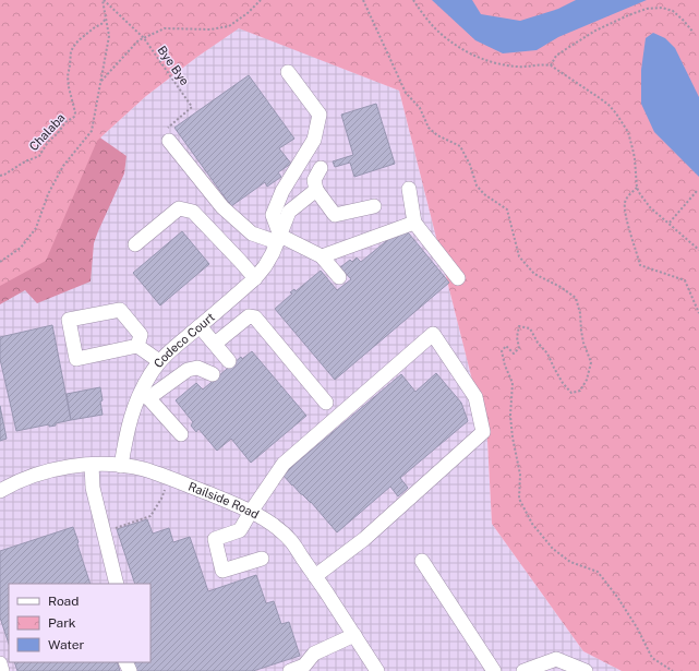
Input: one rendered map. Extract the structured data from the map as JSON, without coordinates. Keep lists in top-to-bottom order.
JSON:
{
  "streets": {
    "street": ["Codeco Court", "Railside Road"],
    "path": ["Bye Bye", "Chalaba"]
  },
  "crossings": [
    ["Codeco Court", "Railside Road"]
  ],
  "legend": ["Road", "Park", "Water"]
}
